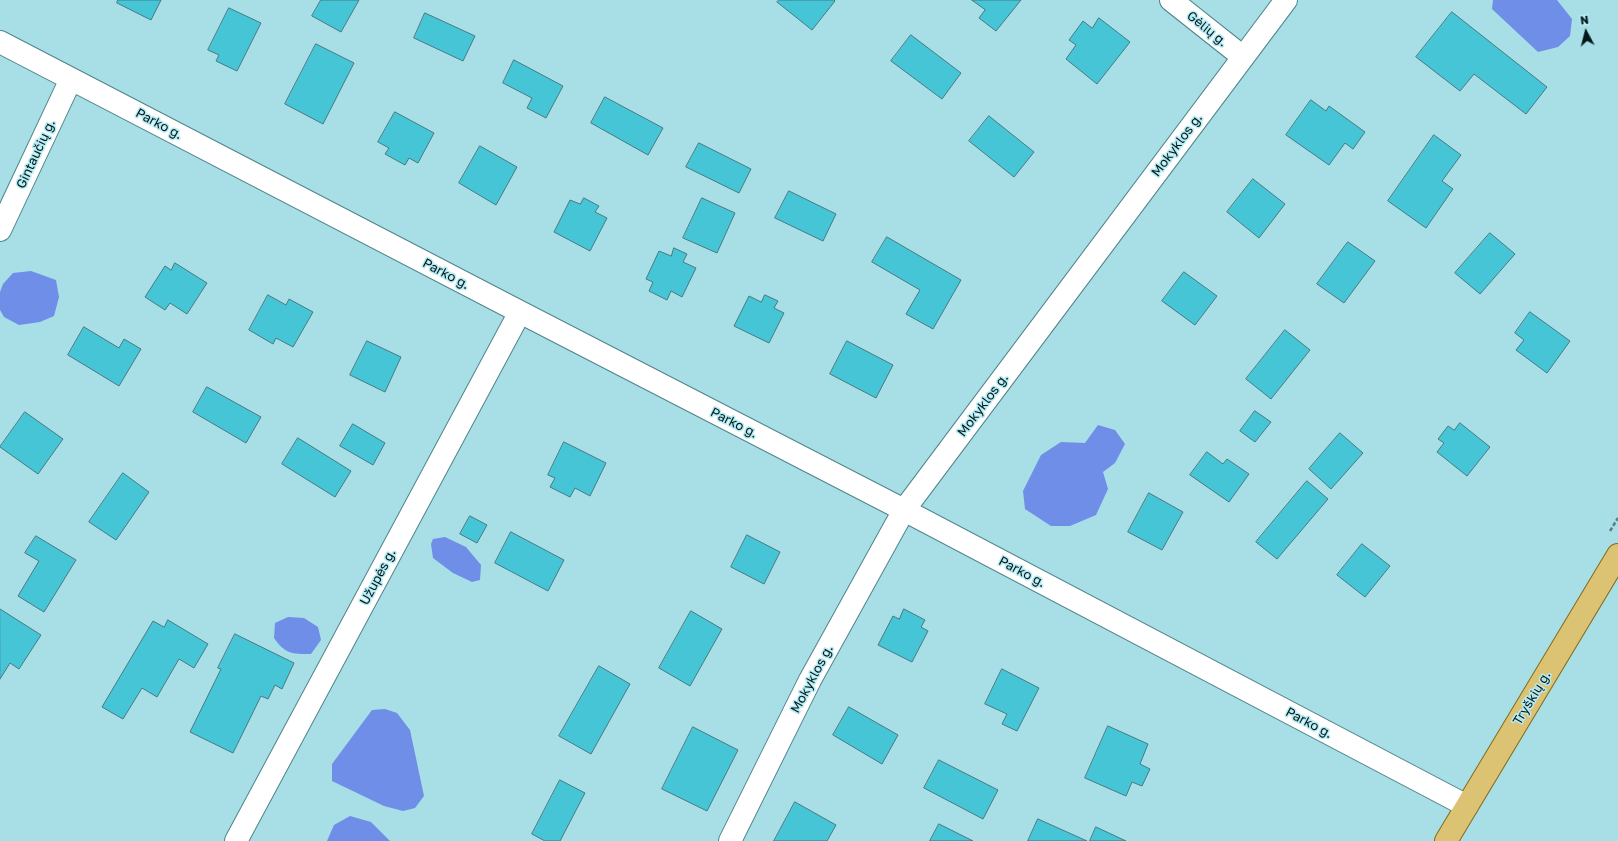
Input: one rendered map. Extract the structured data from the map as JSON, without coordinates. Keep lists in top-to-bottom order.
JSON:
{
  "streets": {
    "main road": ["Tryškių g."],
    "street": [
      "Gėlių g.",
      "Parko g.",
      "Mokyklos g.",
      "Gintaučių g.",
      "Užupės g."
    ]
  },
  "crossings": [
    ["Gėlių g.", "Mokyklos g."],
    ["Parko g.", "Mokyklos g."],
    ["Parko g.", "Gintaučių g."],
    ["Parko g.", "Užupės g."],
    ["Parko g.", "Tryškių g."]
  ],
  "north": "top"
}
